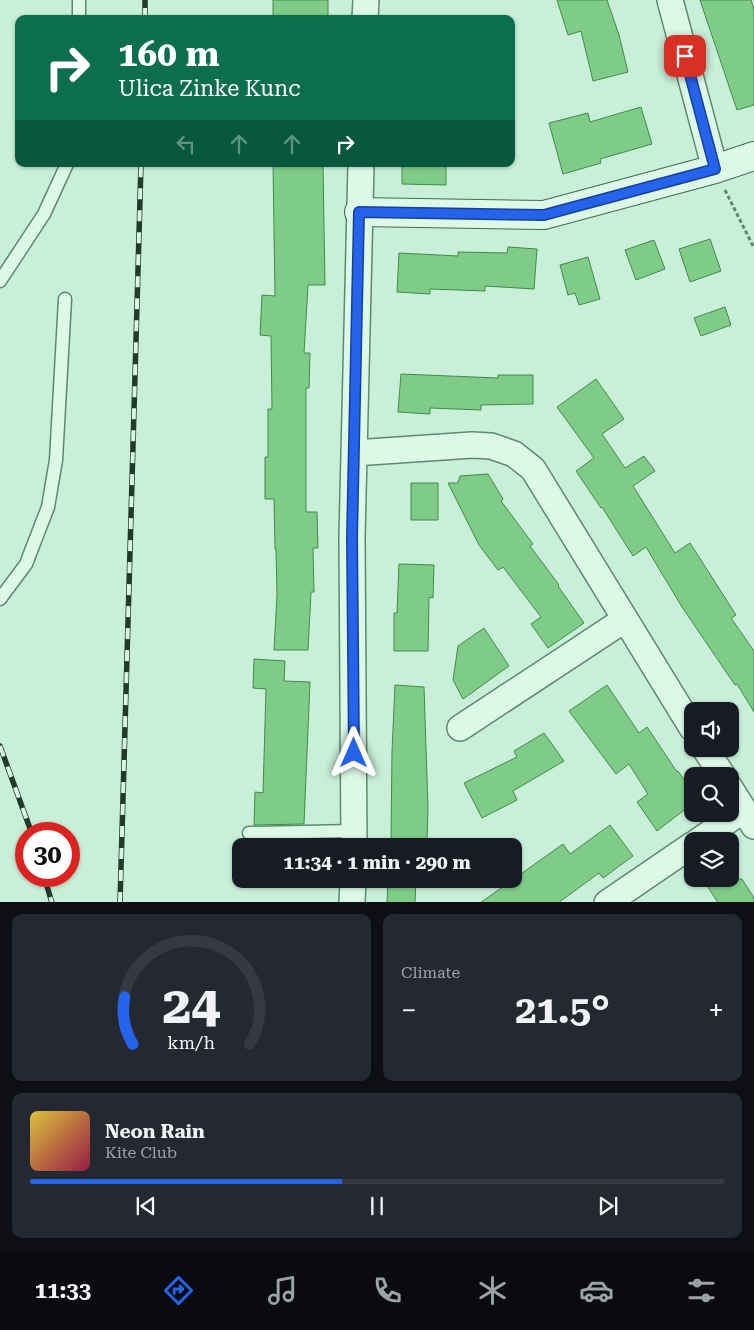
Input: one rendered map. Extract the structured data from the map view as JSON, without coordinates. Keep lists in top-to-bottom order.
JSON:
{
  "page": {
    "turn": ["160 m", "Ulica Zinke Kunc"],
    "limit": "30",
    "trip": "11:34 · 1 min · 290 m",
    "tile": "Climate",
    "heat": ["−", "21.5°", "+"],
    "song": ["Neon Rain", "Kite Club"],
    "tabs": "11:33",
    "gauge": ["24", "km/h"]
  }
}
